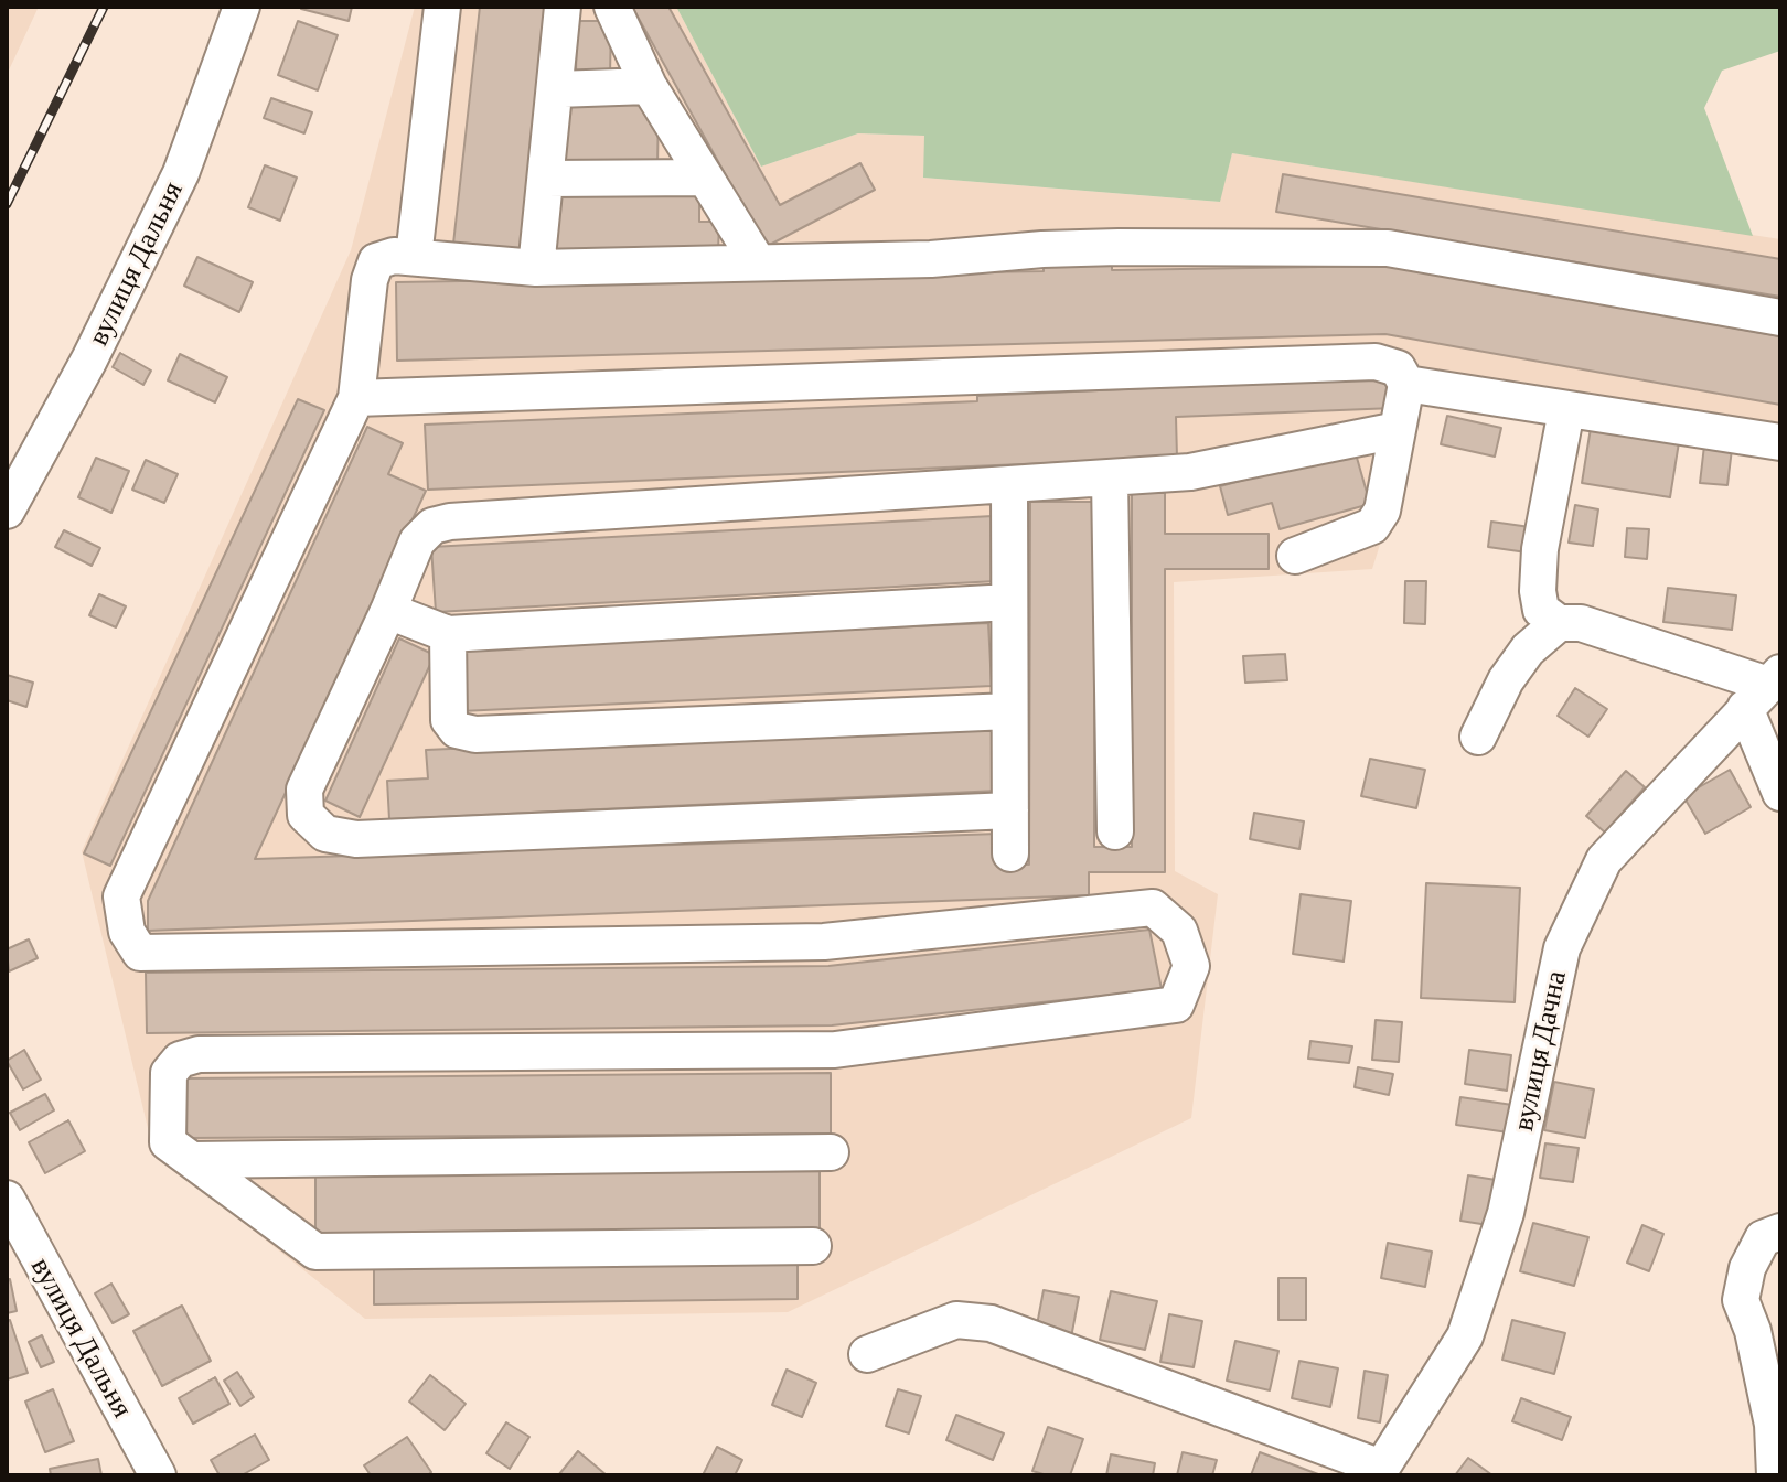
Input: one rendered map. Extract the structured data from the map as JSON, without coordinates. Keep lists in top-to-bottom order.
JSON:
{
  "streets": {
    "street": ["вулиця Дальня", "вулиця Дачна"]
  }
}
